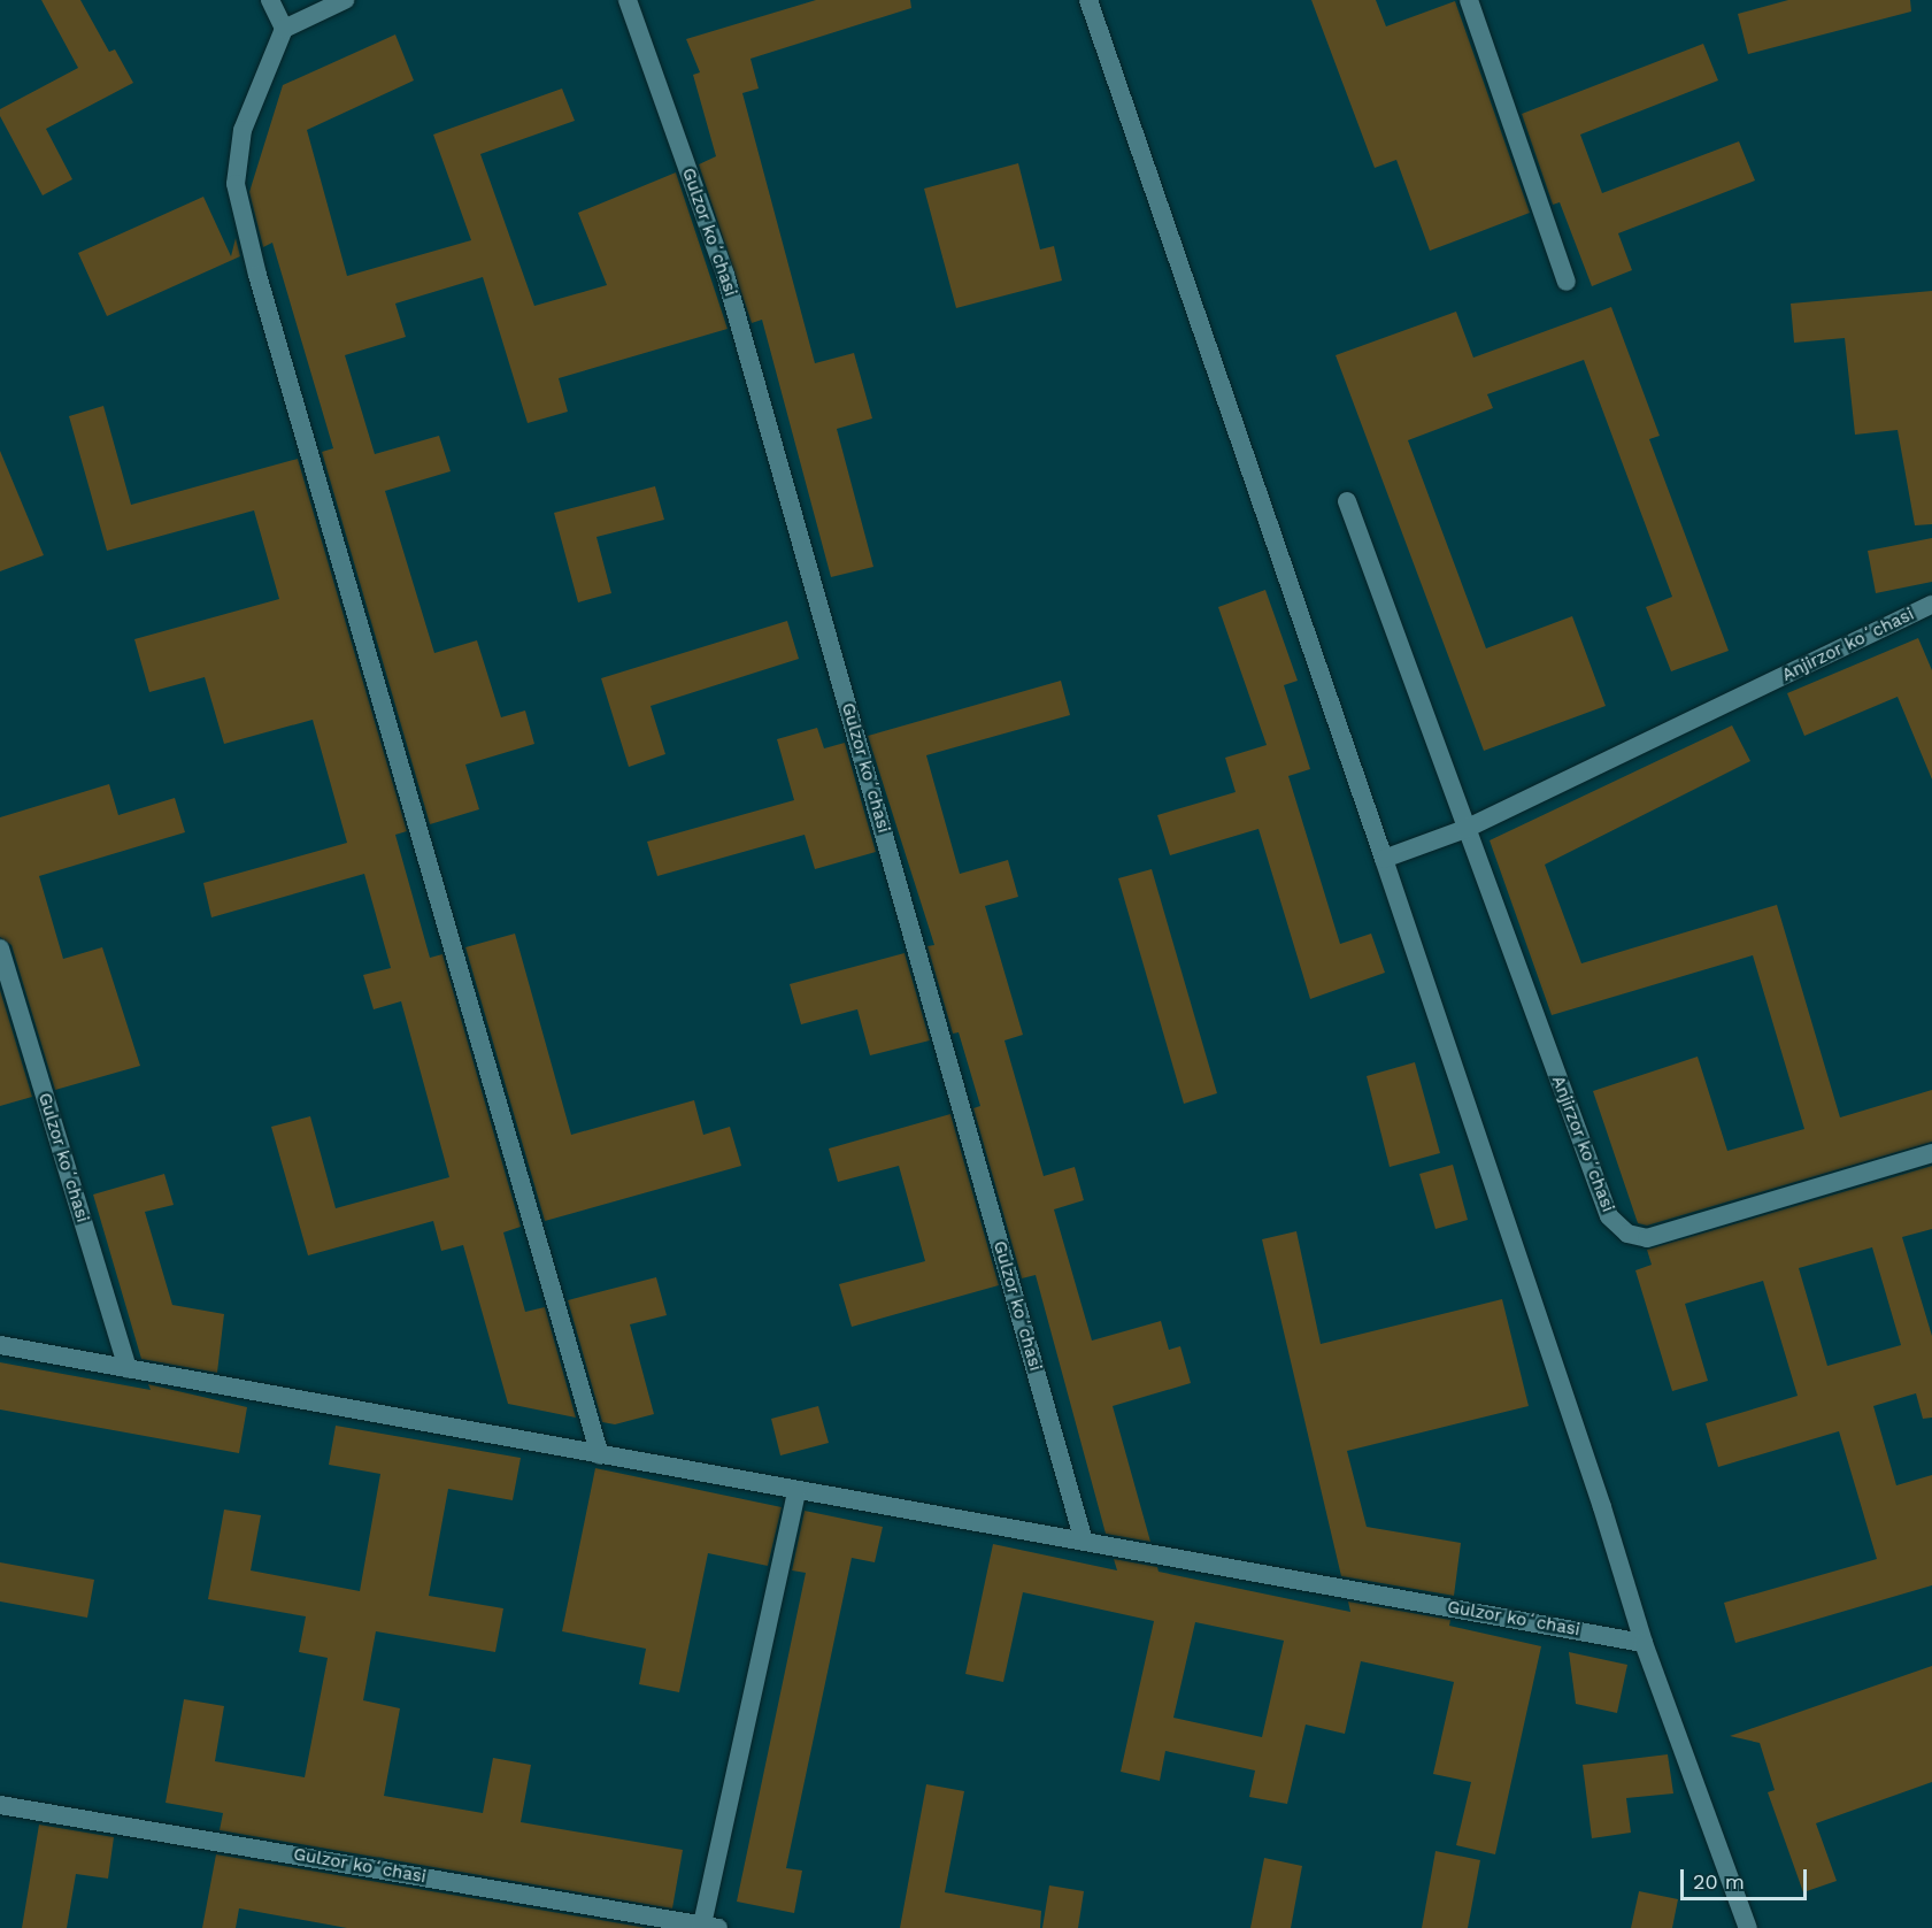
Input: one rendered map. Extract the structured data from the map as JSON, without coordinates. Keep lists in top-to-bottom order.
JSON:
{
  "streets": {
    "street": ["Gulzor koʻchasi", "Anjirzor koʻchasi"]
  },
  "scale_bar": "20 m"
}
